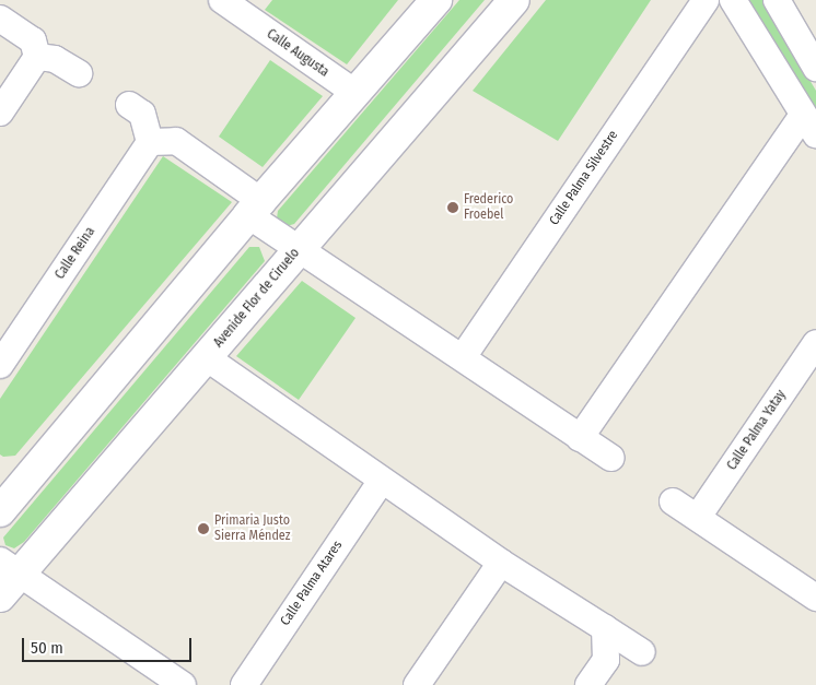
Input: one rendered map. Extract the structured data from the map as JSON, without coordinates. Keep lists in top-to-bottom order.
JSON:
{
  "streets": {
    "main road": ["Avenide Flor de Ciruelo"],
    "street": [
      "Calle Augusta",
      "Calle Palma Silvestre",
      "Calle Reina",
      "Calle Palma Yatay",
      "Calle Palma Atares"
    ]
  },
  "places": ["Frederico Froebel", "Primaria Justo Sierra Méndez"],
  "scale_bar": "50 m"
}
